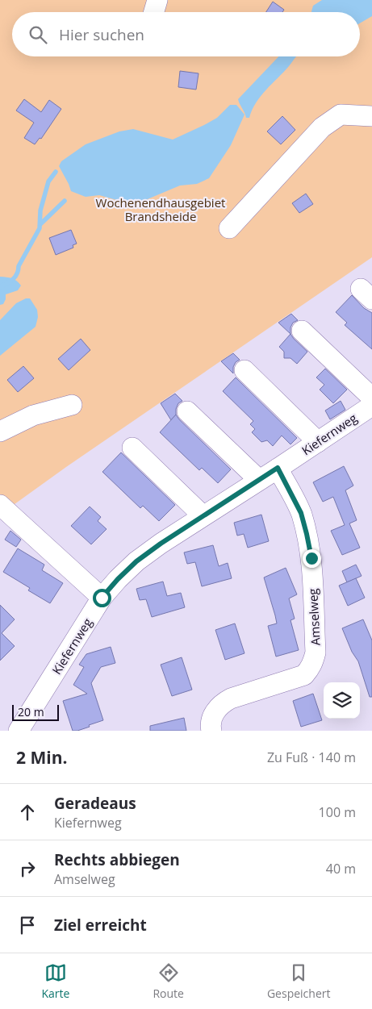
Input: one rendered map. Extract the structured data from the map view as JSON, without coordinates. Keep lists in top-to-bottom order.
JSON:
{
  "streets": {
    "street": ["Kiefernweg", "Amselweg"]
  },
  "crossings": [
    ["Kiefernweg", "Amselweg"]
  ],
  "parks": ["Wochenendhausgebiet Brandsheide"],
  "scale_bar": "20 m",
  "page": {
    "search": "Hier suchen",
    "scale": "20 m",
    "heading": ["2 Min.", "Zu Fuß · 140 m"],
    "list": [
      ["Geradeaus", "Kiefernweg", "100 m"],
      ["Rechts abbiegen", "Amselweg", "40 m"],
      "Ziel erreicht"
    ],
    "nav": ["Karte", "Route", "Gespeichert"]
  }
}
